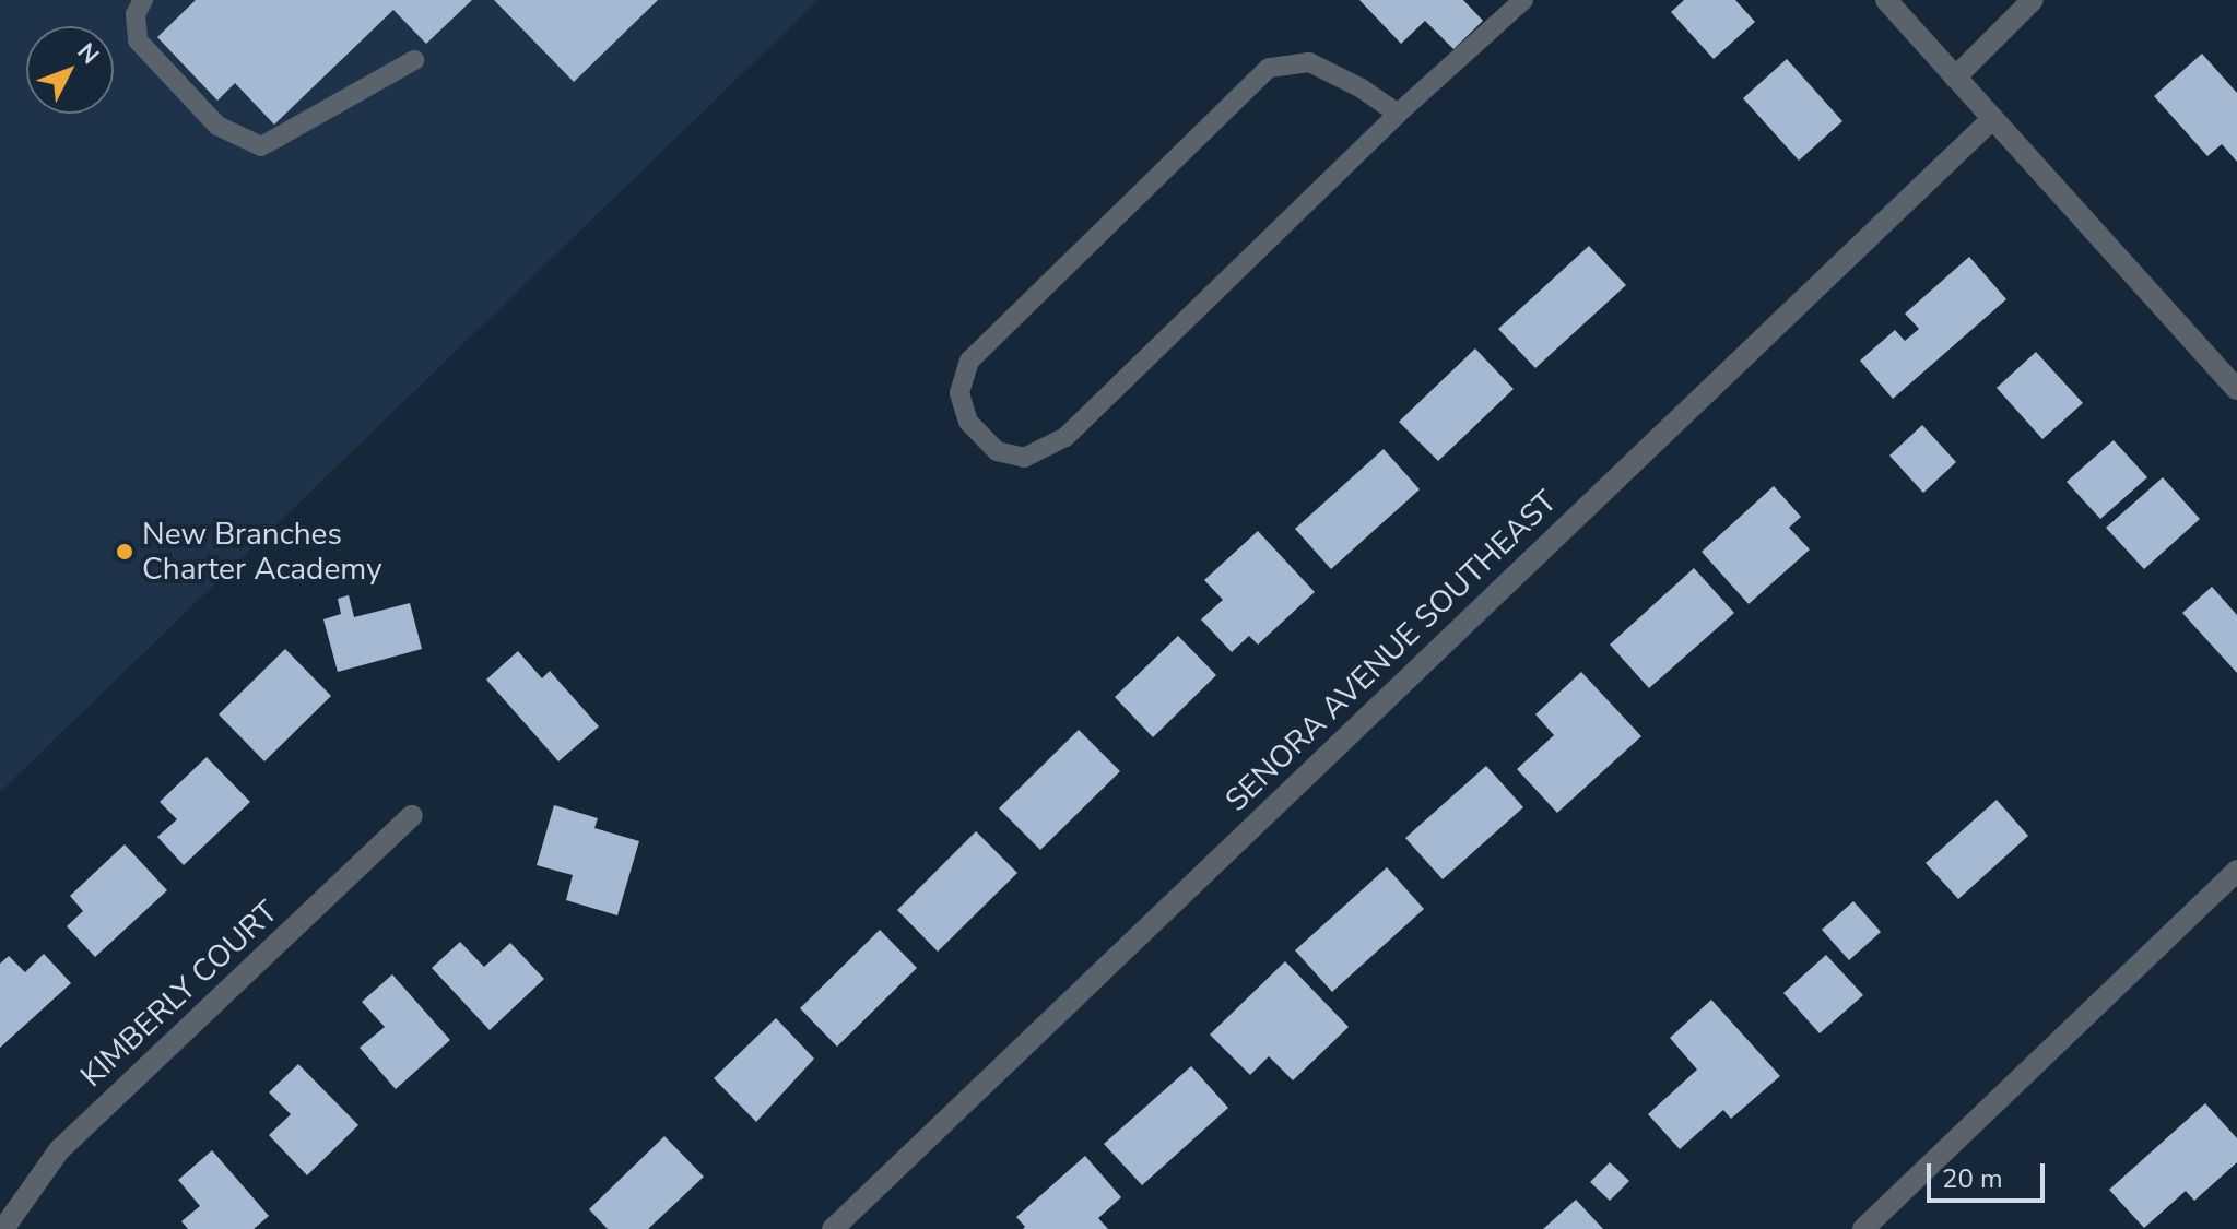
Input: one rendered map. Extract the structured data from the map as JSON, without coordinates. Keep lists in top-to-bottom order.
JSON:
{
  "streets": {
    "street": ["SENORA AVENUE SOUTHEAST", "KIMBERLY COURT"]
  },
  "places": ["New Branches Charter Academy"],
  "scale_bar": "20 m",
  "north": "top right"
}
